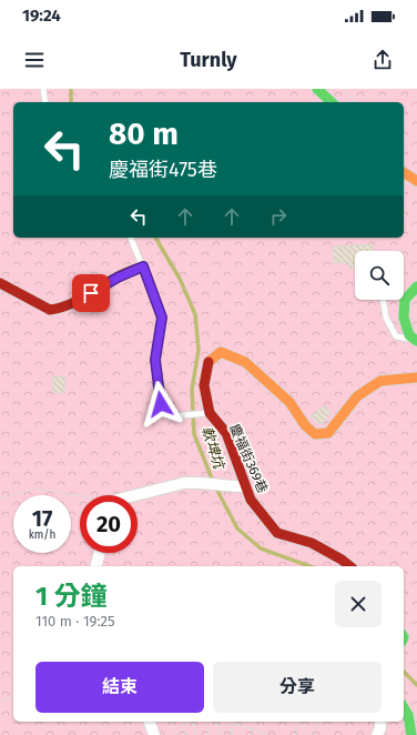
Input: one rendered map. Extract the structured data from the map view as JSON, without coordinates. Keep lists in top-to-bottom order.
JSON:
{
  "streets": {
    "street": ["慶福街369巷"]
  },
  "water": ["軟埤坑"],
  "page": {
    "status": "19:24",
    "header": "Turnly",
    "turn": ["80 m", "慶福街475巷"],
    "speed": "17 km/h",
    "limit": "20",
    "heading": ["1 分鐘", "110 m · 19:25"],
    "buttons": ["結束", "分享"]
  }
}
